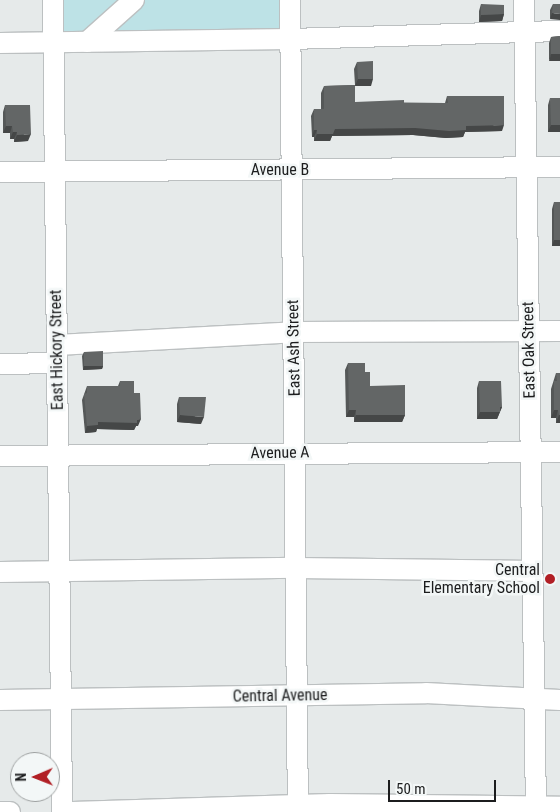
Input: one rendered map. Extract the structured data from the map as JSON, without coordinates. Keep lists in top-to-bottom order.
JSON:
{
  "streets": {
    "street": [
      "Avenue B",
      "East Ash Street",
      "East Hickory Street",
      "East Oak Street",
      "Avenue A",
      "Central Avenue"
    ]
  },
  "crossings": [
    ["Avenue B", "East Ash Street"],
    ["Avenue B", "East Hickory Street"],
    ["Avenue B", "East Oak Street"],
    ["East Ash Street", "Avenue A"],
    ["East Ash Street", "Central Avenue"],
    ["East Hickory Street", "Avenue A"],
    ["East Hickory Street", "Central Avenue"],
    ["East Oak Street", "Avenue A"],
    ["East Oak Street", "Central Avenue"]
  ],
  "places": ["Central Elementary School"],
  "scale_bar": "50 m",
  "north": "left"
}
